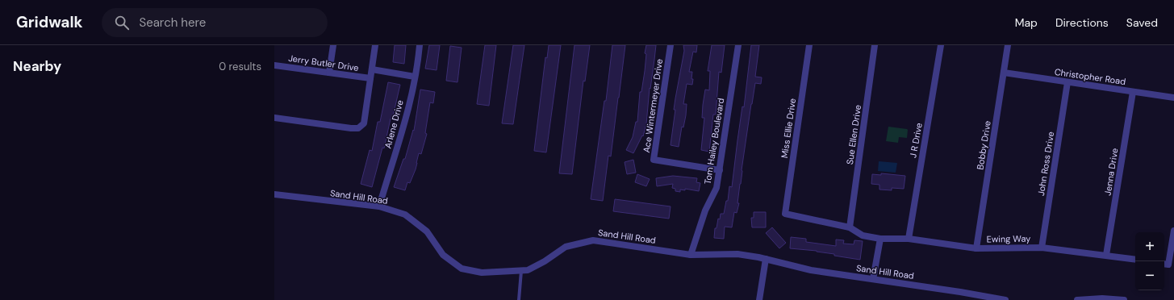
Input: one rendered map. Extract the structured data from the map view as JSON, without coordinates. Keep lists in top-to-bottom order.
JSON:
{
  "streets": {
    "street": [
      "Jerry Butler Drive",
      "Christopher Road",
      "Ace Wintermeyer Drive",
      "Arlene Drive",
      "Miss Ellie Drive",
      "Sue Ellen Drive",
      "J R Drive",
      "Tom Hailey Boulevard",
      "Bobby Drive",
      "John Ross Drive",
      "Jenna Drive",
      "Sand Hill Road",
      "Ewing Way"
    ]
  },
  "crossings": [
    ["Christopher Road", "Bobby Drive"],
    ["Christopher Road", "John Ross Drive"],
    ["Christopher Road", "Jenna Drive"],
    ["Ace Wintermeyer Drive", "Tom Hailey Boulevard"],
    ["Arlene Drive", "Sand Hill Road"],
    ["Miss Ellie Drive", "Ewing Way"],
    ["Sue Ellen Drive", "Ewing Way"],
    ["J R Drive", "Ewing Way"],
    ["Tom Hailey Boulevard", "Sand Hill Road"],
    ["Bobby Drive", "Ewing Way"],
    ["John Ross Drive", "Ewing Way"],
    ["Jenna Drive", "Ewing Way"]
  ],
  "page": {
    "header": "Gridwalk",
    "search": "Search here",
    "nav": ["Map", "Directions", "Saved"],
    "heading": ["Nearby", "0 results"],
    "map_buttons": ["+", "−"]
  }
}
